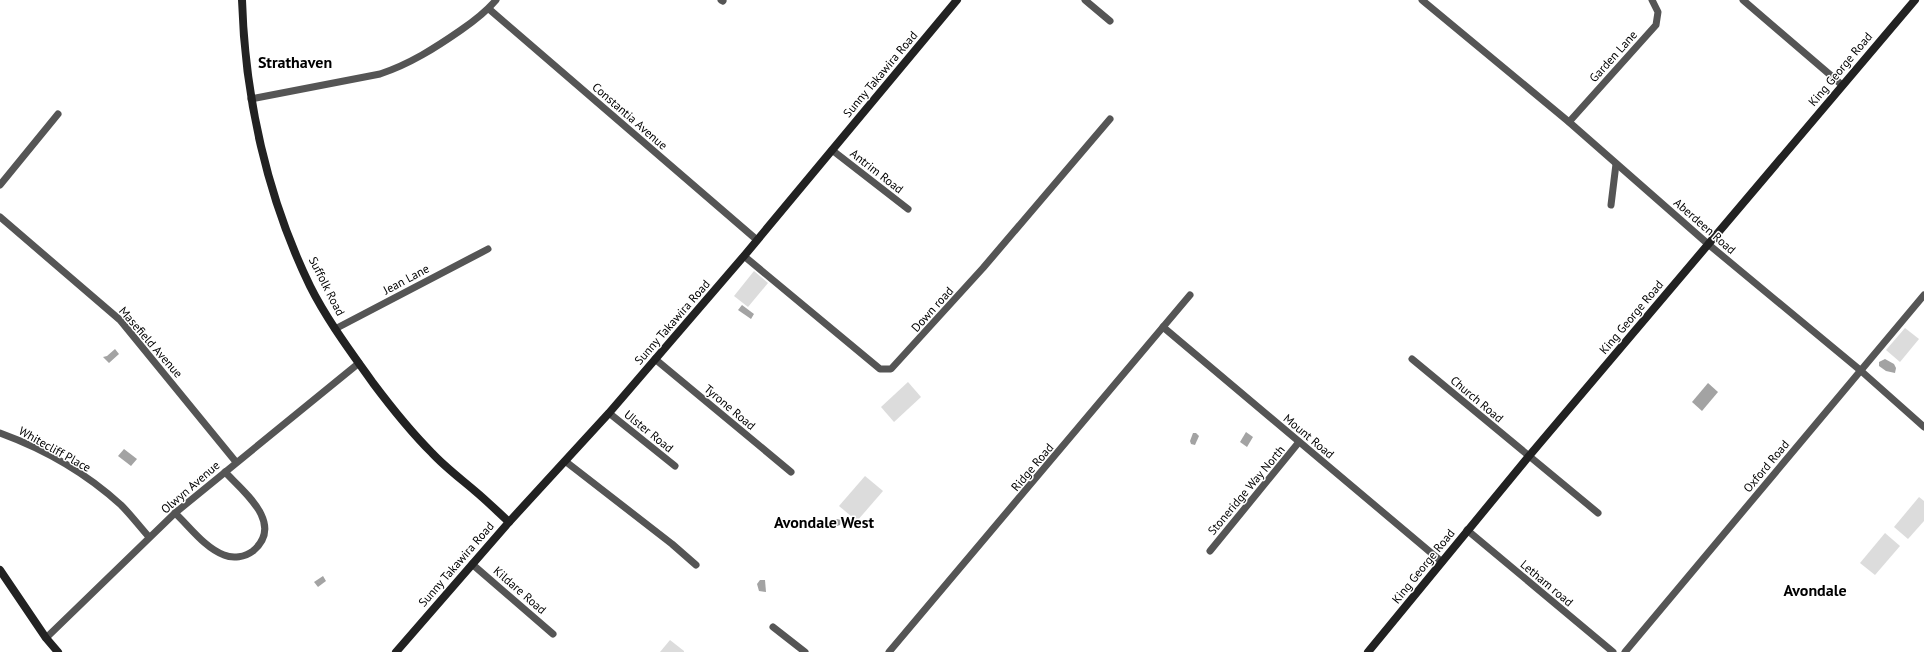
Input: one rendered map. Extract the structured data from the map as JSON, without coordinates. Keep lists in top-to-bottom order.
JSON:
{
  "streets": {
    "main road": ["King George Road", "Sunny Takawira Road", "Suffolk Road"],
    "street": [
      "Garden Lane",
      "Constantia Avenue",
      "Antrim Road",
      "Aberdeen Road",
      "Jean Lane",
      "Down road",
      "Masefield Avenue",
      "Church Road",
      "Tyrone Road",
      "Ulster Road",
      "Mount Road",
      "Whitecliff Place",
      "Oxford Road",
      "Ridge Road",
      "Olwyn Avenue",
      "Stoneridge Way North",
      "Letham road",
      "Kildare Road"
    ]
  },
  "crossings": [
    ["Garden Lane", "Aberdeen Road"],
    ["King George Road", "Aberdeen Road"],
    ["King George Road", "Church Road"],
    ["King George Road", "Mount Road"],
    ["King George Road", "Letham road"],
    ["Sunny Takawira Road", "Constantia Avenue"],
    ["Sunny Takawira Road", "Antrim Road"],
    ["Sunny Takawira Road", "Suffolk Road"],
    ["Sunny Takawira Road", "Down road"],
    ["Sunny Takawira Road", "Tyrone Road"],
    ["Sunny Takawira Road", "Ulster Road"],
    ["Sunny Takawira Road", "Kildare Road"],
    ["Aberdeen Road", "Oxford Road"],
    ["Jean Lane", "Suffolk Road"],
    ["Suffolk Road", "Olwyn Avenue"],
    ["Masefield Avenue", "Olwyn Avenue"],
    ["Mount Road", "Ridge Road"],
    ["Mount Road", "Stoneridge Way North"],
    ["Whitecliff Place", "Olwyn Avenue"]
  ],
  "districts": ["Strathaven", "Avondale West", "Avondale"]
}
